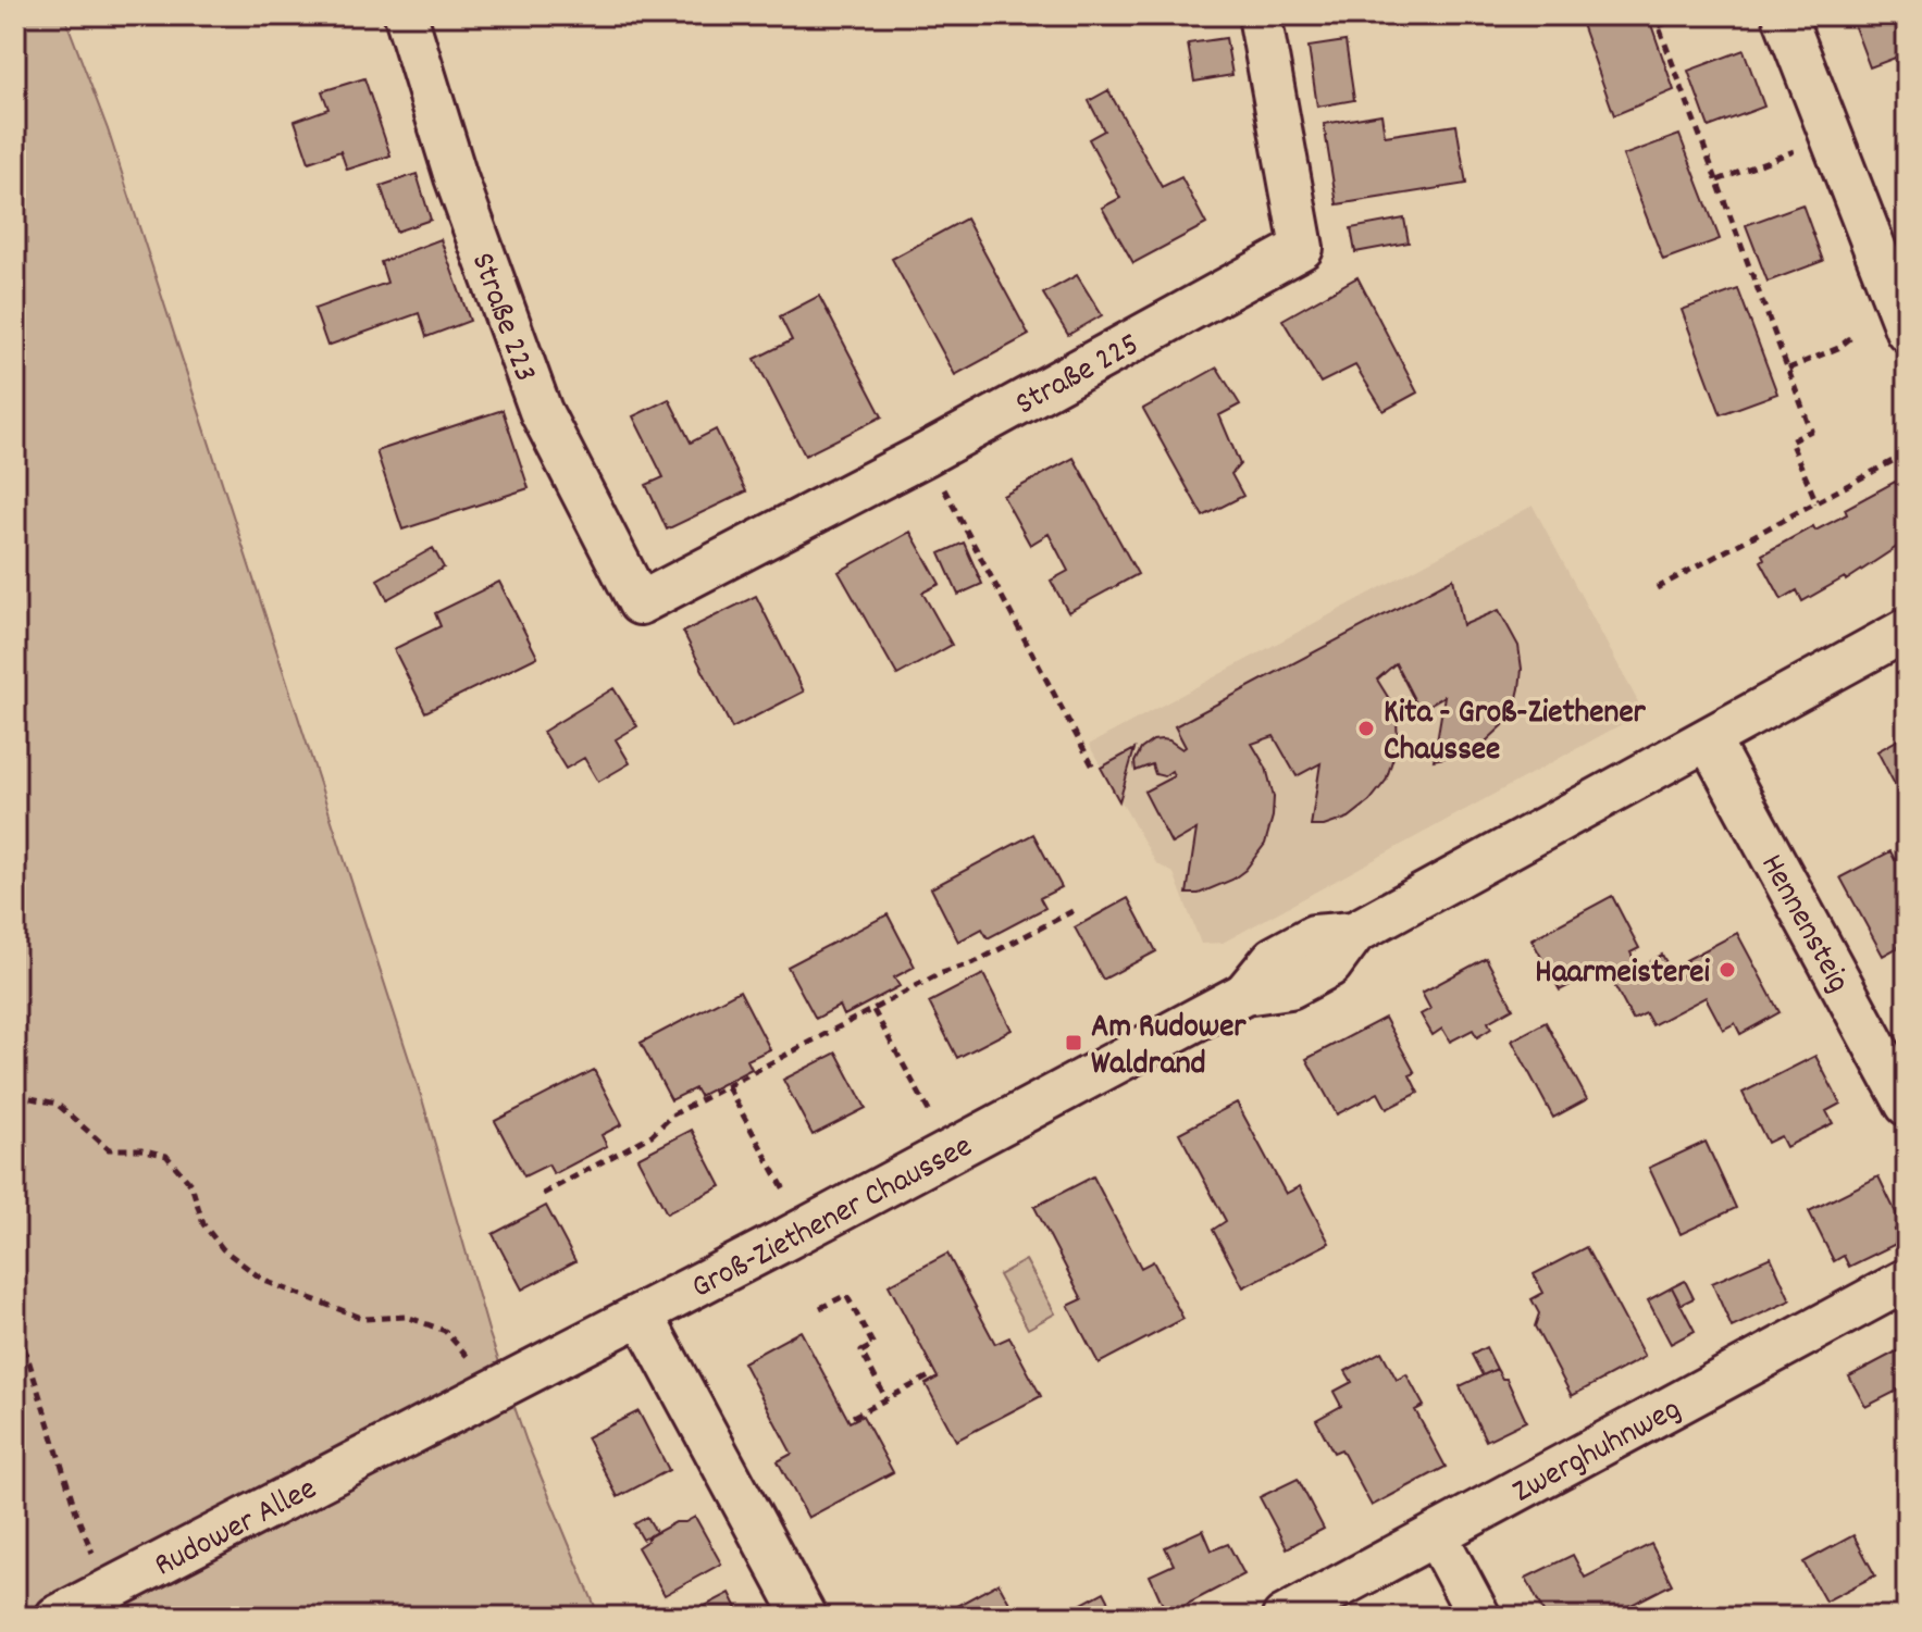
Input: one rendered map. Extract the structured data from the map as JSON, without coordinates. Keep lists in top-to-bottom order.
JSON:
{
  "streets": {
    "street": [
      "Straße 223",
      "Straße 225",
      "Hennensteig",
      "Groß-Ziethener Chaussee",
      "Zwerghuhnweg",
      "Rudower Allee"
    ]
  },
  "crossings": [
    ["Straße 223", "Straße 225"],
    ["Hennensteig", "Groß-Ziethener Chaussee"],
    ["Groß-Ziethener Chaussee", "Rudower Allee"]
  ],
  "places": {
    "other": ["Kita - Groß-Ziethener Chaussee", "Haarmeisterei"],
    "transit": ["Am Rudower Waldrand"]
  }
}
